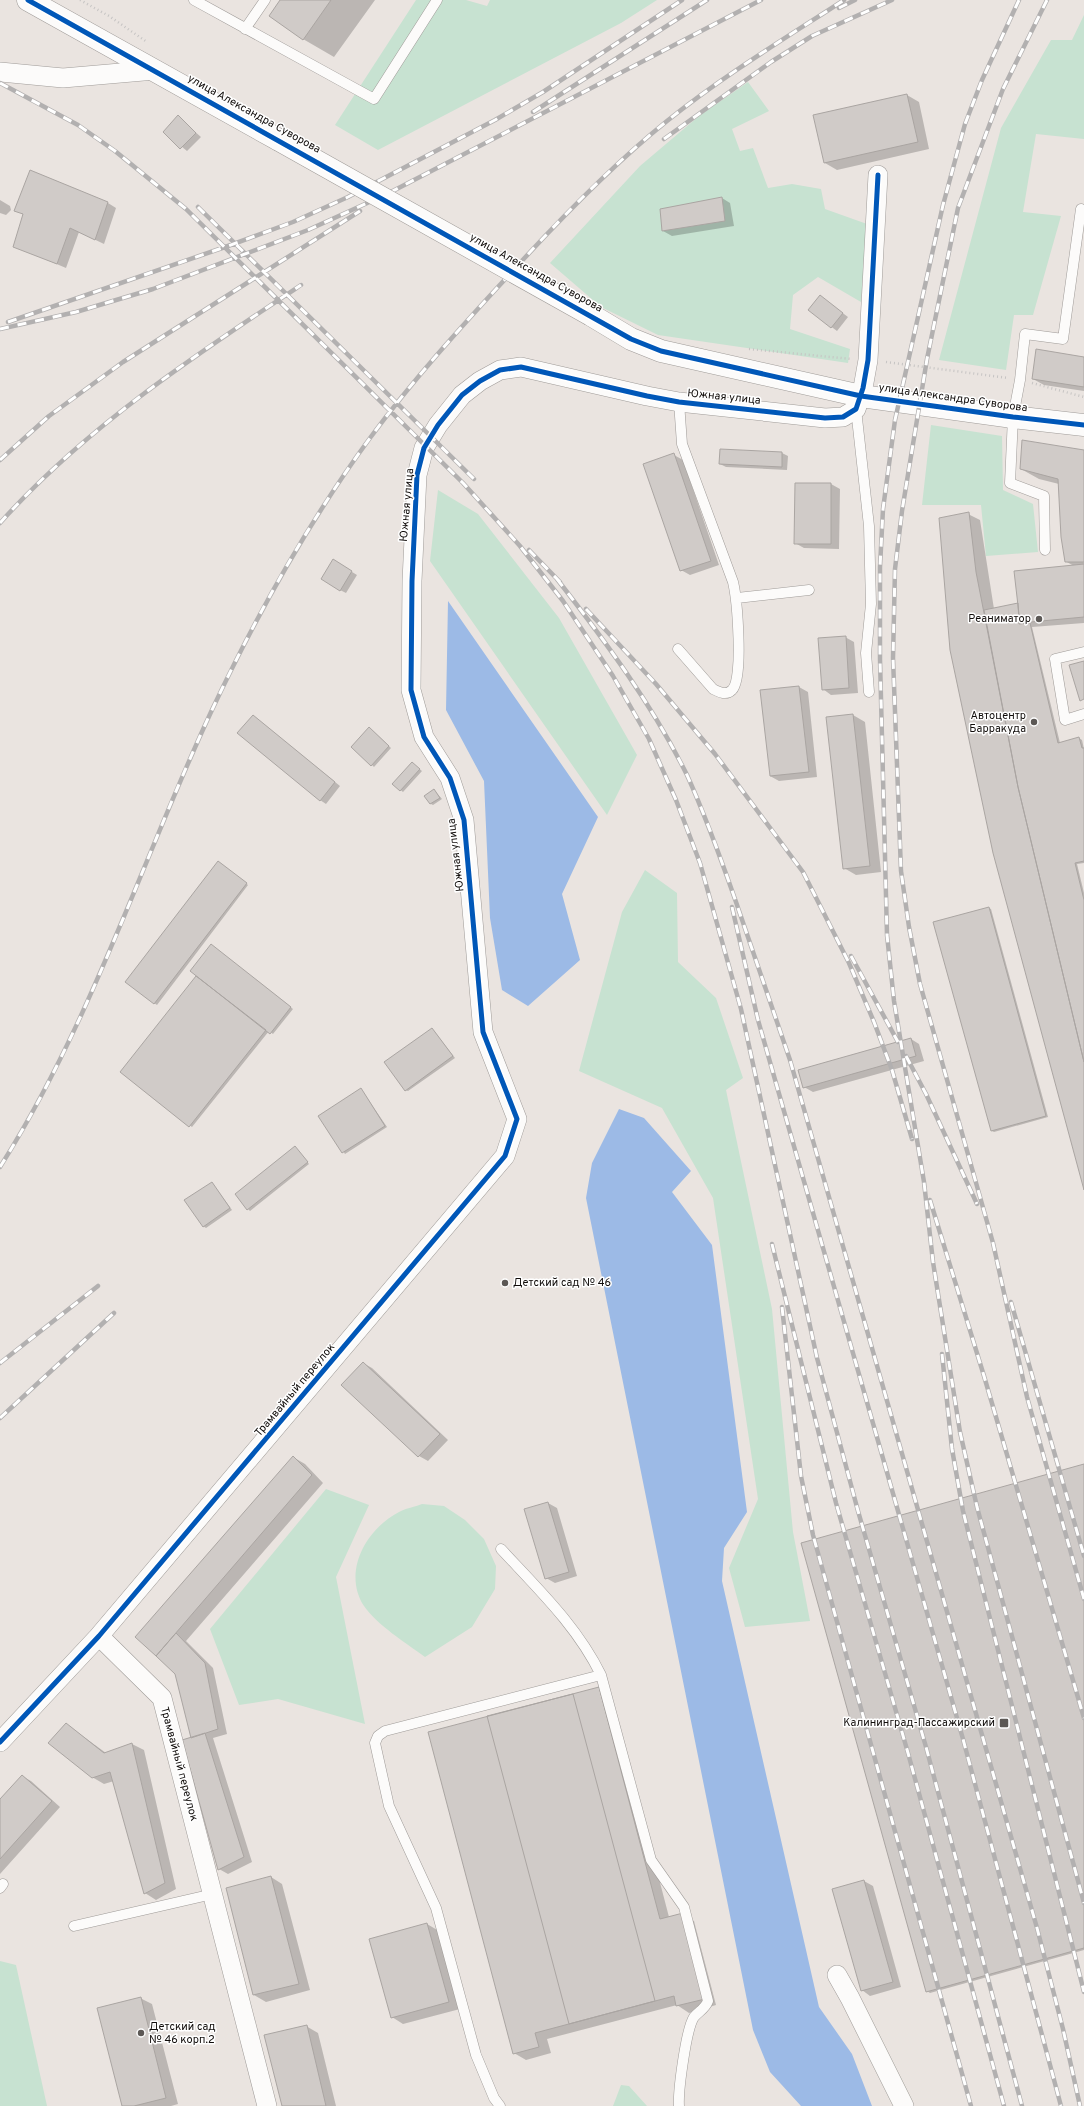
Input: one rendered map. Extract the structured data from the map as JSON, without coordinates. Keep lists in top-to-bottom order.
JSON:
{
  "streets": {
    "main road": ["улица Александра Суворова"],
    "street": ["Южная улица", "Трамвайный переулок"]
  },
  "crossings": [
    ["улица Александра Суворова", "Южная улица"],
    ["Южная улица", "Трамвайный переулок"]
  ],
  "places": {
    "other": [
      "Реаниматор",
      "Автоцентр Барракуда",
      "Детский сад № 46",
      "Детский сад № 46 корп.2"
    ],
    "transit": ["Калининград-Пассажирский"]
  }
}
